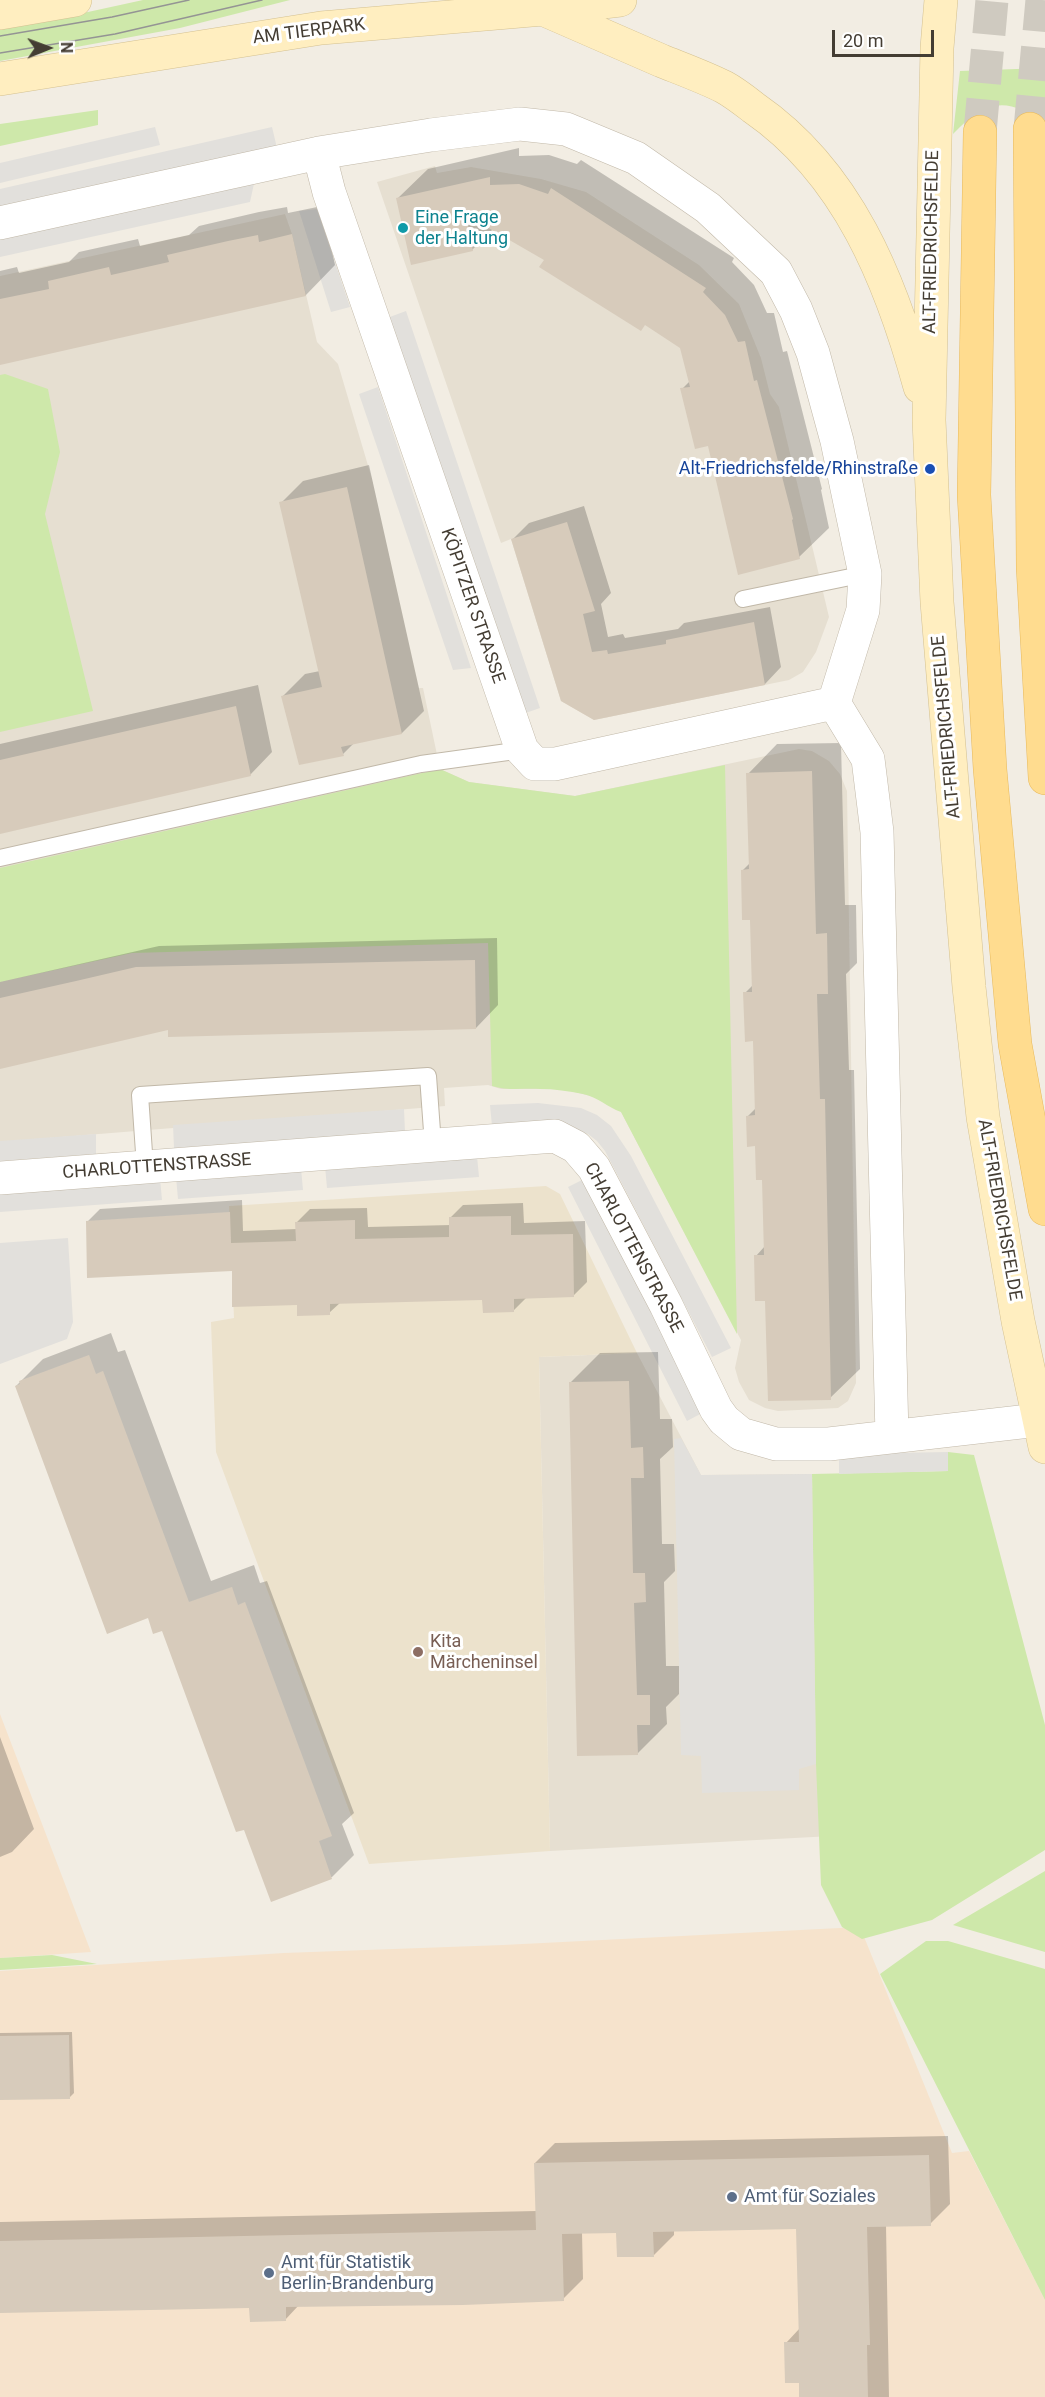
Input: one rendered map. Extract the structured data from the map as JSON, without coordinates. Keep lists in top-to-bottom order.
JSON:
{
  "streets": {
    "main road": ["AM TIERPARK", "ALT-FRIEDRICHSFELDE"],
    "street": ["KÖPITZER STRASSE", "CHARLOTTENSTRASSE"]
  },
  "crossings": [
    ["ALT-FRIEDRICHSFELDE", "CHARLOTTENSTRASSE"]
  ],
  "places": [
    "Eine Frage der Haltung",
    "Alt-Friedrichsfelde/Rhinstraße",
    "Kita Märcheninsel",
    "Amt für Soziales",
    "Amt für Statistik Berlin-Brandenburg"
  ],
  "scale_bar": "20 m",
  "north": "right"
}
